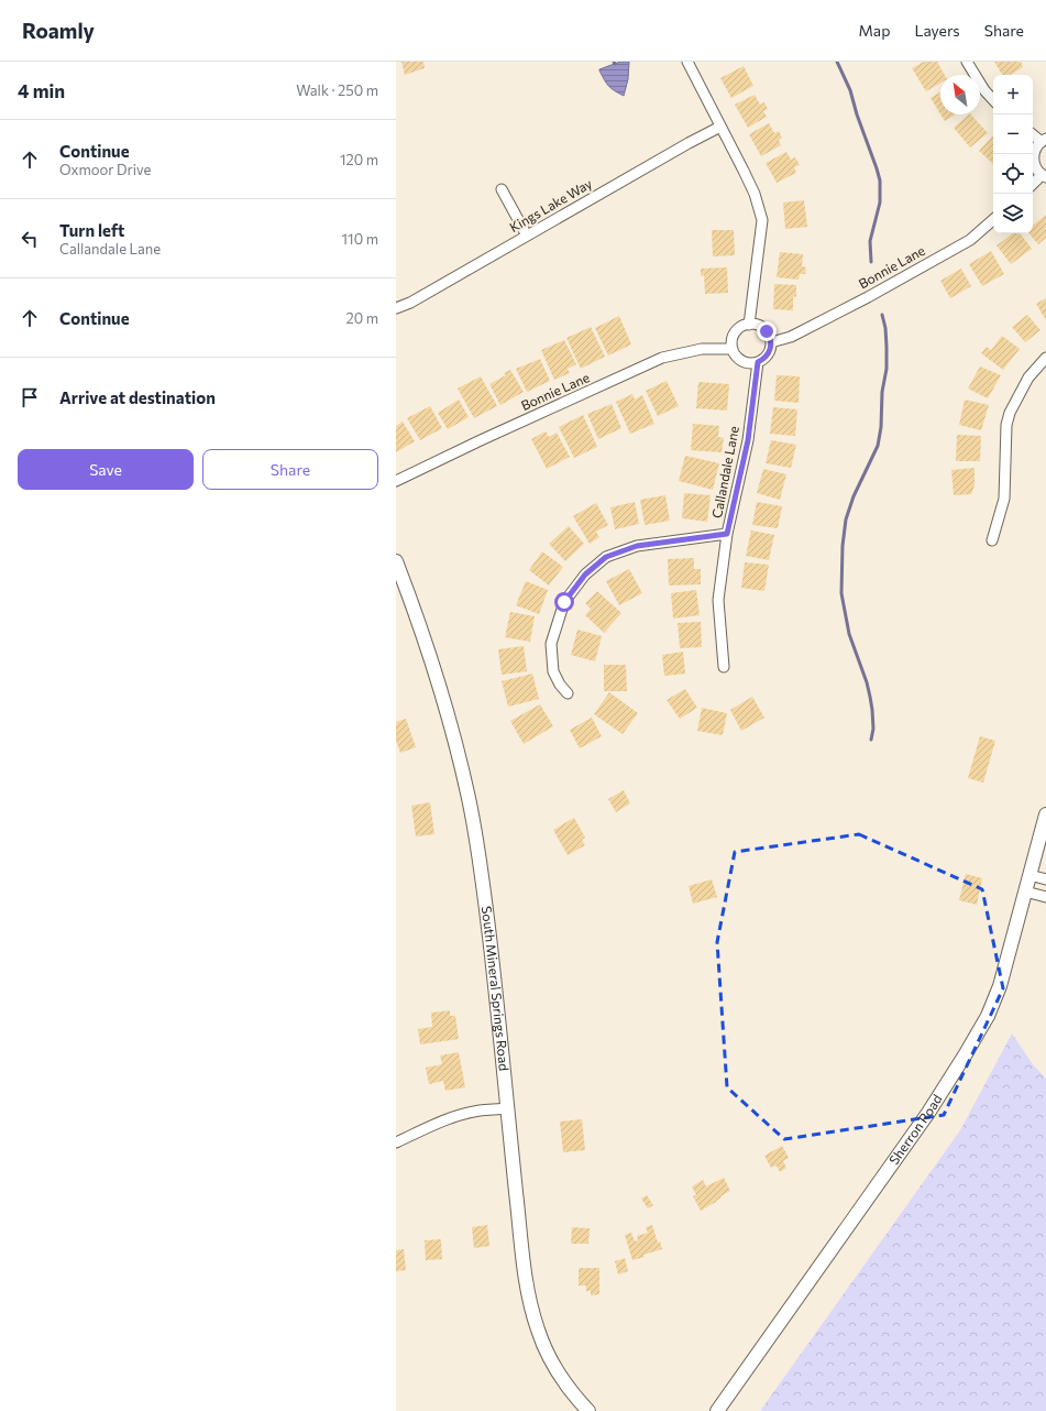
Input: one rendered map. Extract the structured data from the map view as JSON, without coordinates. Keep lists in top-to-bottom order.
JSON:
{
  "streets": {
    "street": [
      "Kings Lake Way",
      "Bonnie Lane",
      "Callandale Lane",
      "South Mineral Springs Road",
      "Sherron Road"
    ]
  },
  "crossings": [
    ["Bonnie Lane", "Callandale Lane"]
  ],
  "north": "top left",
  "page": {
    "header": "Roamly",
    "nav": ["Map", "Layers", "Share"],
    "heading": ["4 min", "Walk · 250 m"],
    "map_buttons": ["+", "−"],
    "list": [
      ["Continue", "Oxmoor Drive", "120 m"],
      ["Turn left", "Callandale Lane", "110 m"],
      ["Continue", "20 m"],
      "Arrive at destination"
    ],
    "buttons": ["Save", "Share"]
  }
}
